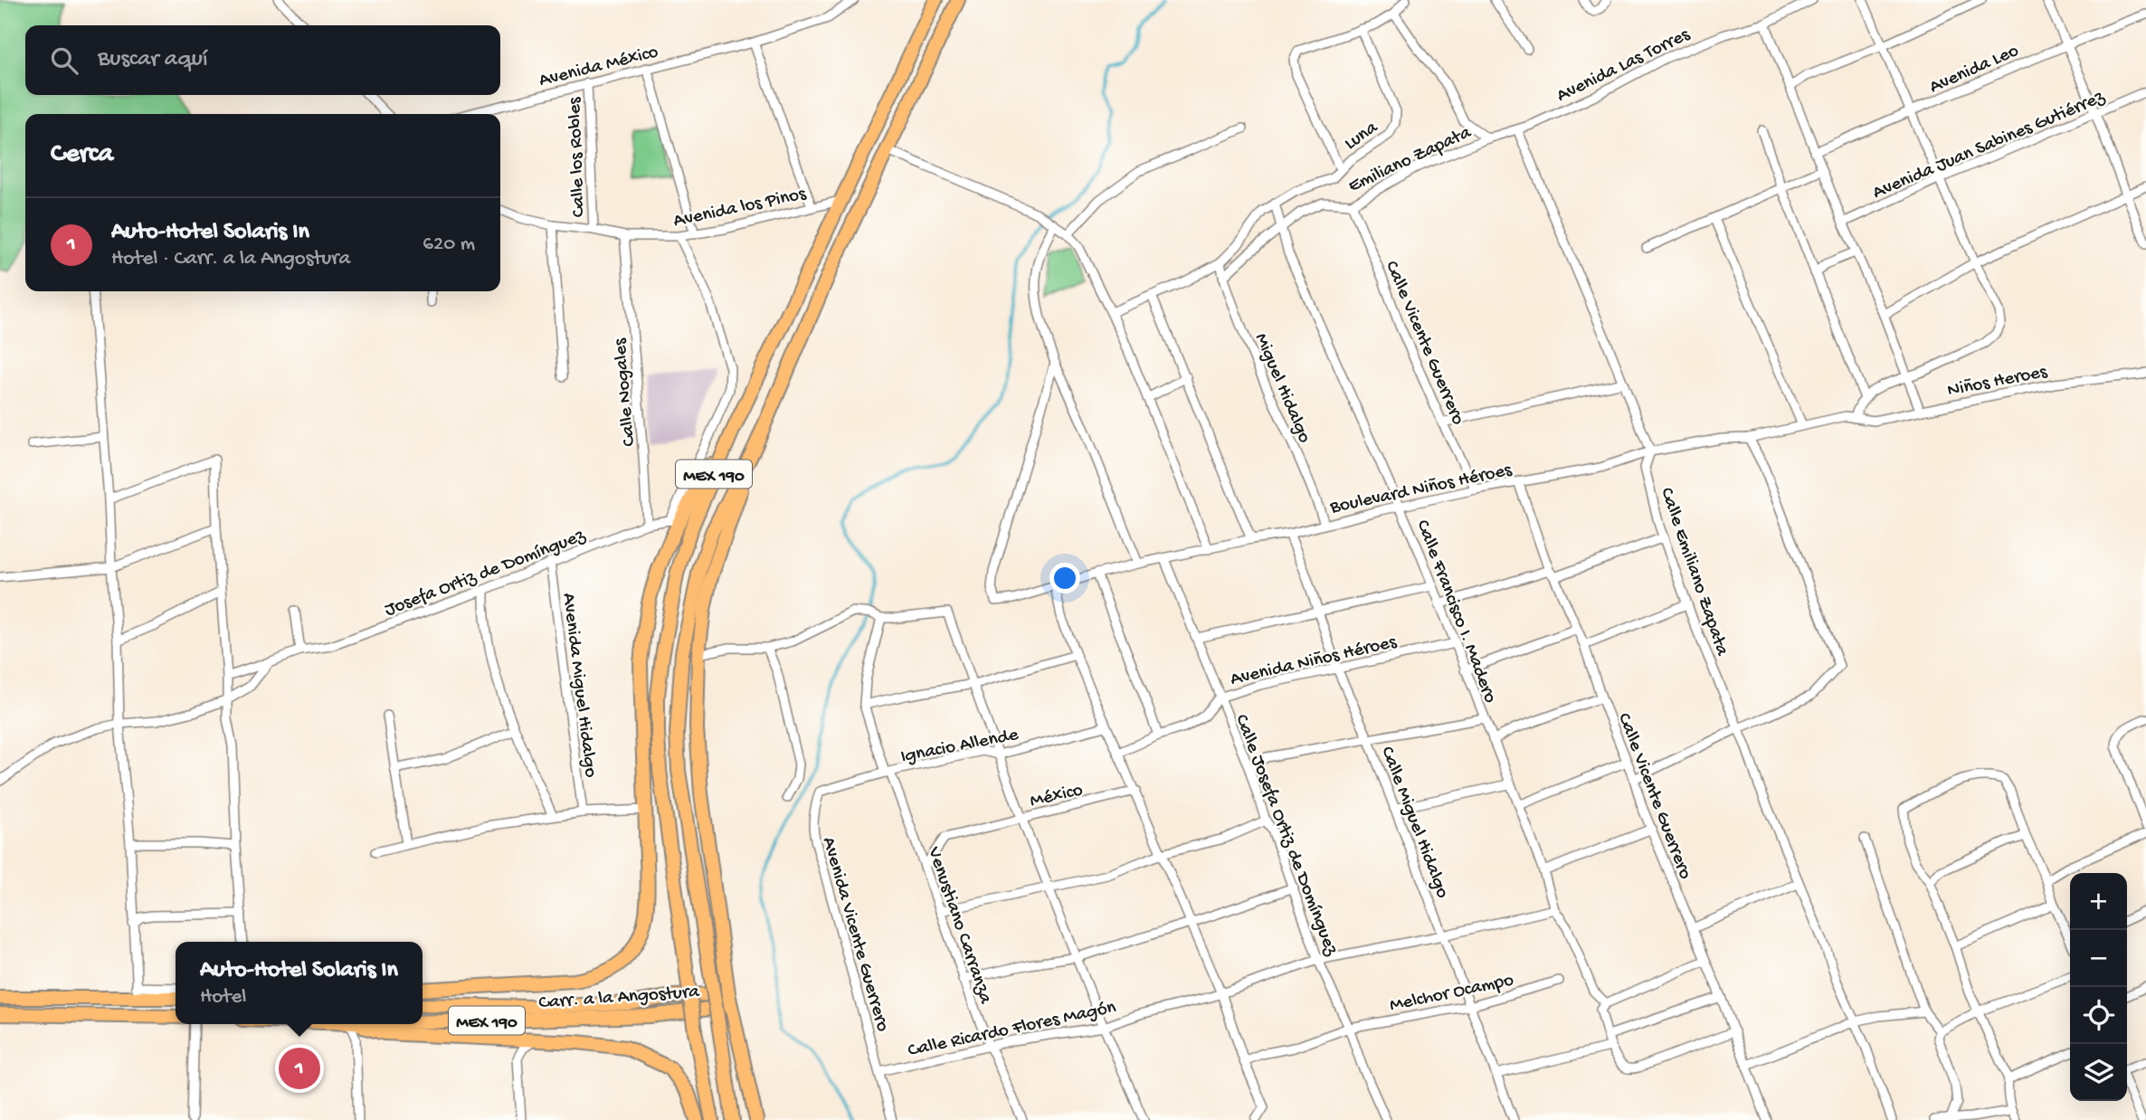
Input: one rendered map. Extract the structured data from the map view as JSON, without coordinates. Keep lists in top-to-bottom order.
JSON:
{
  "streets": {
    "main road": ["MEX 190", "Carr. a la Angostura"],
    "street": [
      "Avenida Las Torres",
      "Avenida México",
      "Avenida Leo",
      "Luna",
      "Avenida Juan Sabines Gutiérrez",
      "Calle los Robles",
      "Emiliano Zapata",
      "Avenida los Pinos",
      "Calle Vicente Guerrero",
      "Niños Heroes",
      "Miguel Hidalgo",
      "Calle Nogales",
      "Boulevard Niños Héroes",
      "Josefa Ortiz de Domínguez",
      "Calle Emiliano Zapata",
      "Calle Francisco I. Madero",
      "Avenida Niños Héroes",
      "Avenida Miguel Hidalgo",
      "Ignacio Allende",
      "México",
      "Calle Miguel Hidalgo",
      "Calle Josefa Ortiz de Domínguez",
      "Venustiano Carranza",
      "Avenida Vicente Guerrero",
      "Melchor Ocampo",
      "Calle Ricardo Flores Magón"
    ]
  },
  "crossings": [
    ["Avenida Las Torres", "Emiliano Zapata"],
    ["Avenida Las Torres", "Calle Emiliano Zapata"],
    ["Avenida México", "Calle los Robles"],
    ["Luna", "Miguel Hidalgo"],
    ["Luna", "Calle Francisco I. Madero"],
    ["Calle los Robles", "Avenida los Pinos"],
    ["Emiliano Zapata", "Calle Vicente Guerrero"],
    ["Emiliano Zapata", "Miguel Hidalgo"],
    ["Emiliano Zapata", "Calle Emiliano Zapata"],
    ["Emiliano Zapata", "Calle Francisco I. Madero"],
    ["Avenida los Pinos", "Calle Nogales"],
    ["Avenida los Pinos", "MEX 190"],
    ["Calle Vicente Guerrero", "Boulevard Niños Héroes"],
    ["Niños Heroes", "Boulevard Niños Héroes"],
    ["Miguel Hidalgo", "Boulevard Niños Héroes"],
    ["Calle Nogales", "Josefa Ortiz de Domínguez"],
    ["Boulevard Niños Héroes", "Calle Emiliano Zapata"],
    ["Boulevard Niños Héroes", "Calle Francisco I. Madero"],
    ["Boulevard Niños Héroes", "Calle Miguel Hidalgo"],
    ["Boulevard Niños Héroes", "Calle Josefa Ortiz de Domínguez"],
    ["Josefa Ortiz de Domínguez", "Avenida Miguel Hidalgo"],
    ["Calle Francisco I. Madero", "Avenida Niños Héroes"],
    ["Calle Francisco I. Madero", "Calle Ricardo Flores Magón"],
    ["Avenida Niños Héroes", "Calle Miguel Hidalgo"],
    ["Avenida Niños Héroes", "Calle Josefa Ortiz de Domínguez"],
    ["Ignacio Allende", "Venustiano Carranza"],
    ["Ignacio Allende", "Avenida Vicente Guerrero"],
    ["México", "Venustiano Carranza"],
    ["Calle Miguel Hidalgo", "Melchor Ocampo"],
    ["Calle Miguel Hidalgo", "Calle Ricardo Flores Magón"],
    ["Calle Josefa Ortiz de Domínguez", "Melchor Ocampo"],
    ["Calle Josefa Ortiz de Domínguez", "Calle Ricardo Flores Magón"],
    ["Venustiano Carranza", "Calle Ricardo Flores Magón"],
    ["Avenida Vicente Guerrero", "Calle Ricardo Flores Magón"]
  ],
  "page": {
    "search": "Buscar aquí",
    "heading": "Cerca",
    "list": [
      {
        "mark": "1",
        "name": "Auto-Hotel Solaris In",
        "note": "Hotel · Carr. a la Angostura",
        "value": "620 m"
      }
    ],
    "map_buttons": ["+", "−"],
    "popup": ["Auto-Hotel Solaris In", "Hotel"],
    "pins": "1"
  }
}
